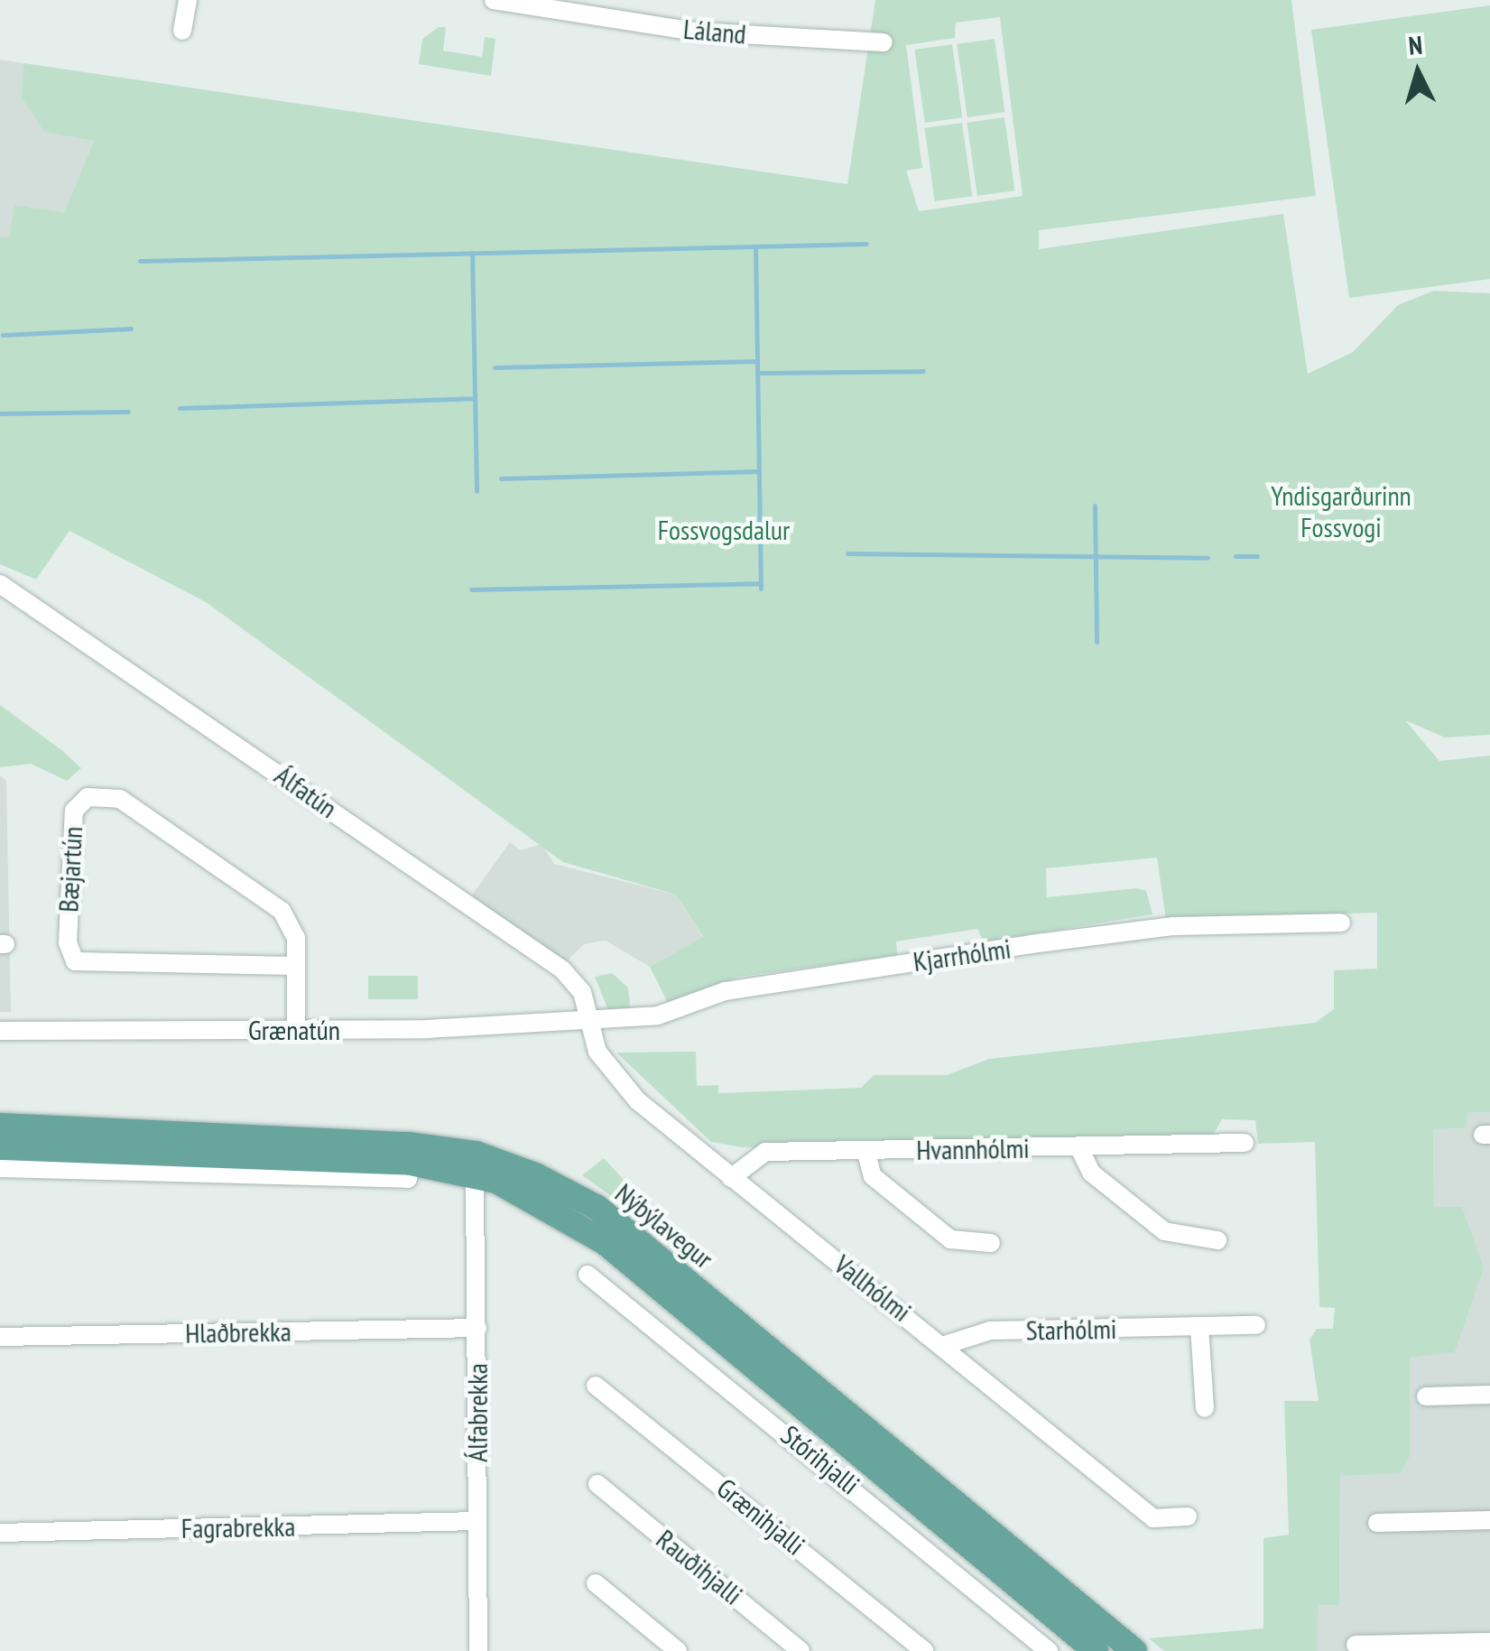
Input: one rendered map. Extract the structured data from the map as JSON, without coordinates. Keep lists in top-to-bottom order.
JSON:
{
  "streets": {
    "main road": ["Nýbýlavegur"],
    "street": [
      "Láland",
      "Álfatún",
      "Bæjartún",
      "Kjarrhólmi",
      "Grænatún",
      "Hvannhólmi",
      "Vallhólmi",
      "Starhólmi",
      "Hlaðbrekka",
      "Álfabrekka",
      "Stórihjalli",
      "Grænihjalli",
      "Fagrabrekka",
      "Rauðihjalli"
    ]
  },
  "crossings": [
    ["Álfatún", "Kjarrhólmi"],
    ["Álfatún", "Grænatún"],
    ["Álfatún", "Vallhólmi"],
    ["Bæjartún", "Grænatún"],
    ["Kjarrhólmi", "Grænatún"],
    ["Kjarrhólmi", "Vallhólmi"],
    ["Grænatún", "Vallhólmi"],
    ["Hvannhólmi", "Vallhólmi"],
    ["Nýbýlavegur", "Álfabrekka"],
    ["Vallhólmi", "Starhólmi"],
    ["Hlaðbrekka", "Álfabrekka"],
    ["Álfabrekka", "Fagrabrekka"]
  ],
  "parks": ["Yndisgarðurinn Fossvogi", "Fossvogsdalur"],
  "north": "top"
}
